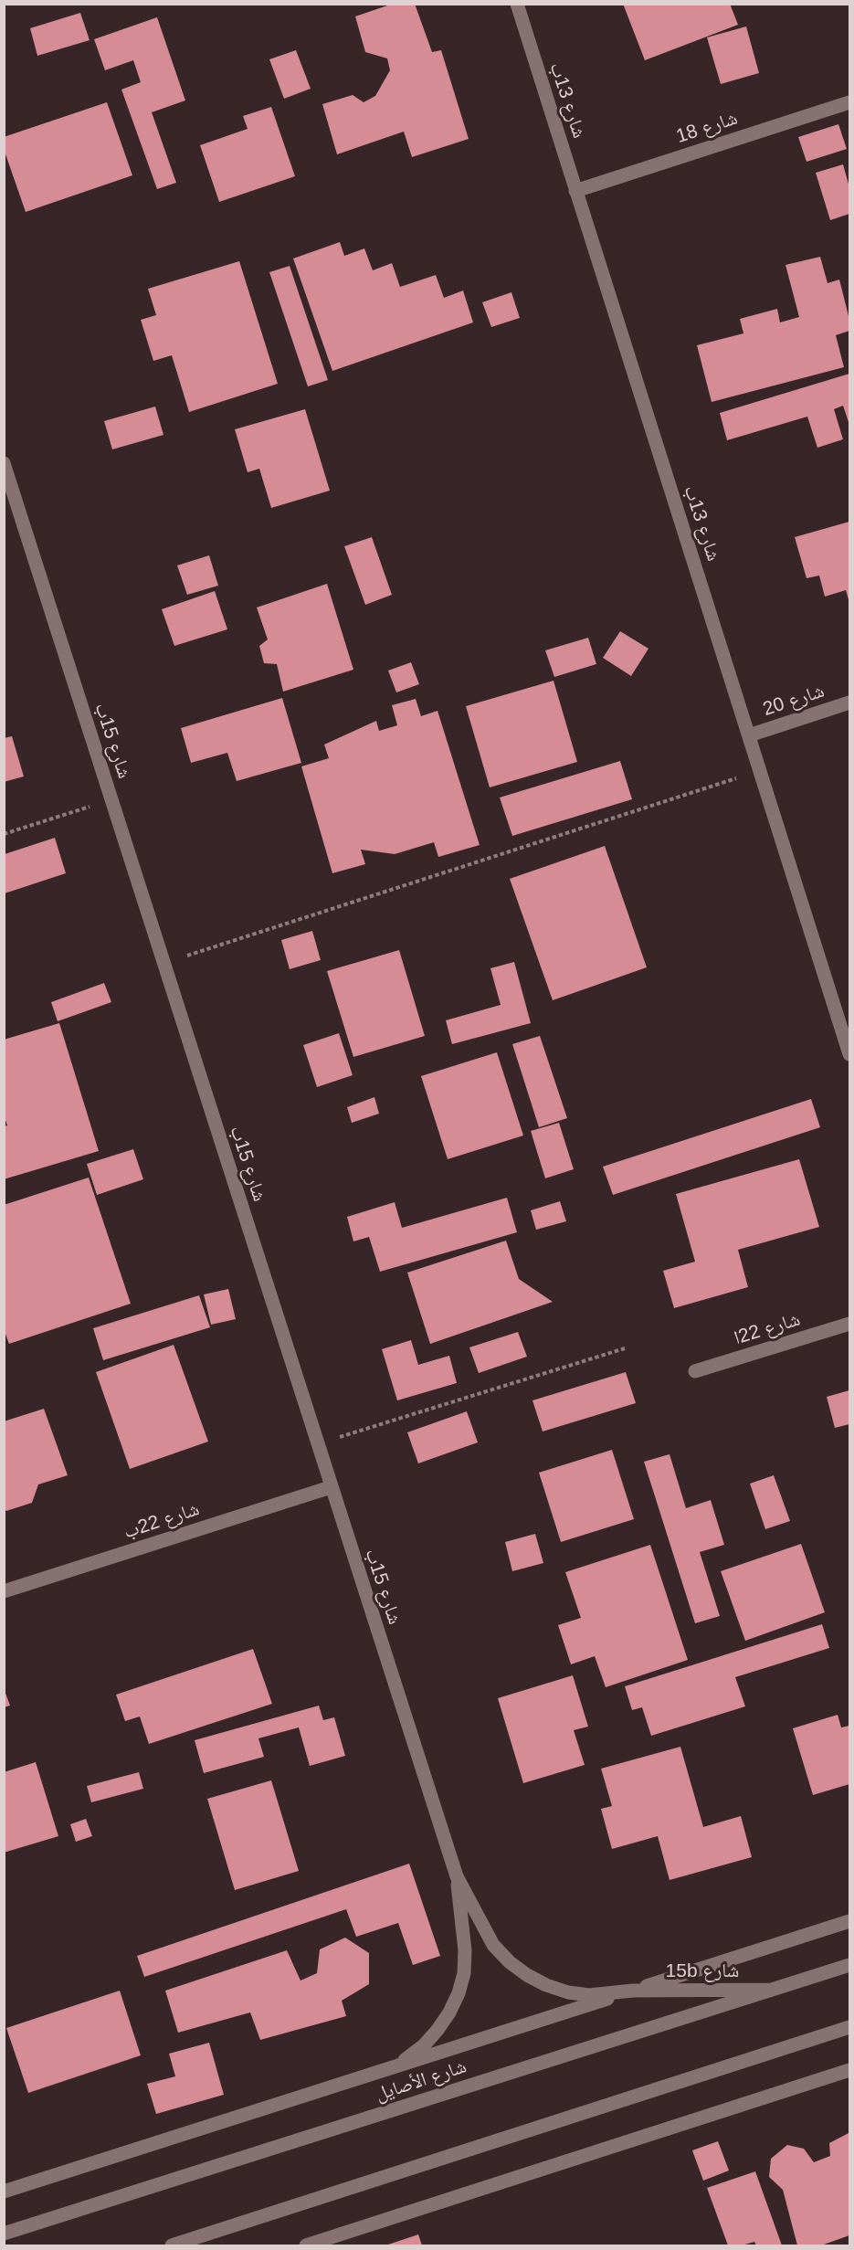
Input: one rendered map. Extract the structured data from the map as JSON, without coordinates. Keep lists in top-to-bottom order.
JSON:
{
  "streets": {
    "street": [
      "شارع 13ب",
      "شارع 18",
      "شارع 20",
      "شارع 15ب",
      "شارع 22ا",
      "شارع 22ب",
      "15b شارع",
      "شارع الأصايل"
    ]
  },
  "crossings": [
    ["شارع 13ب", "شارع 18"],
    ["شارع 13ب", "شارع 20"],
    ["شارع 15ب", "شارع 22ب"],
    ["شارع 15ب", "15b شارع"],
    ["15b شارع", "شارع الأصايل"]
  ]
}
